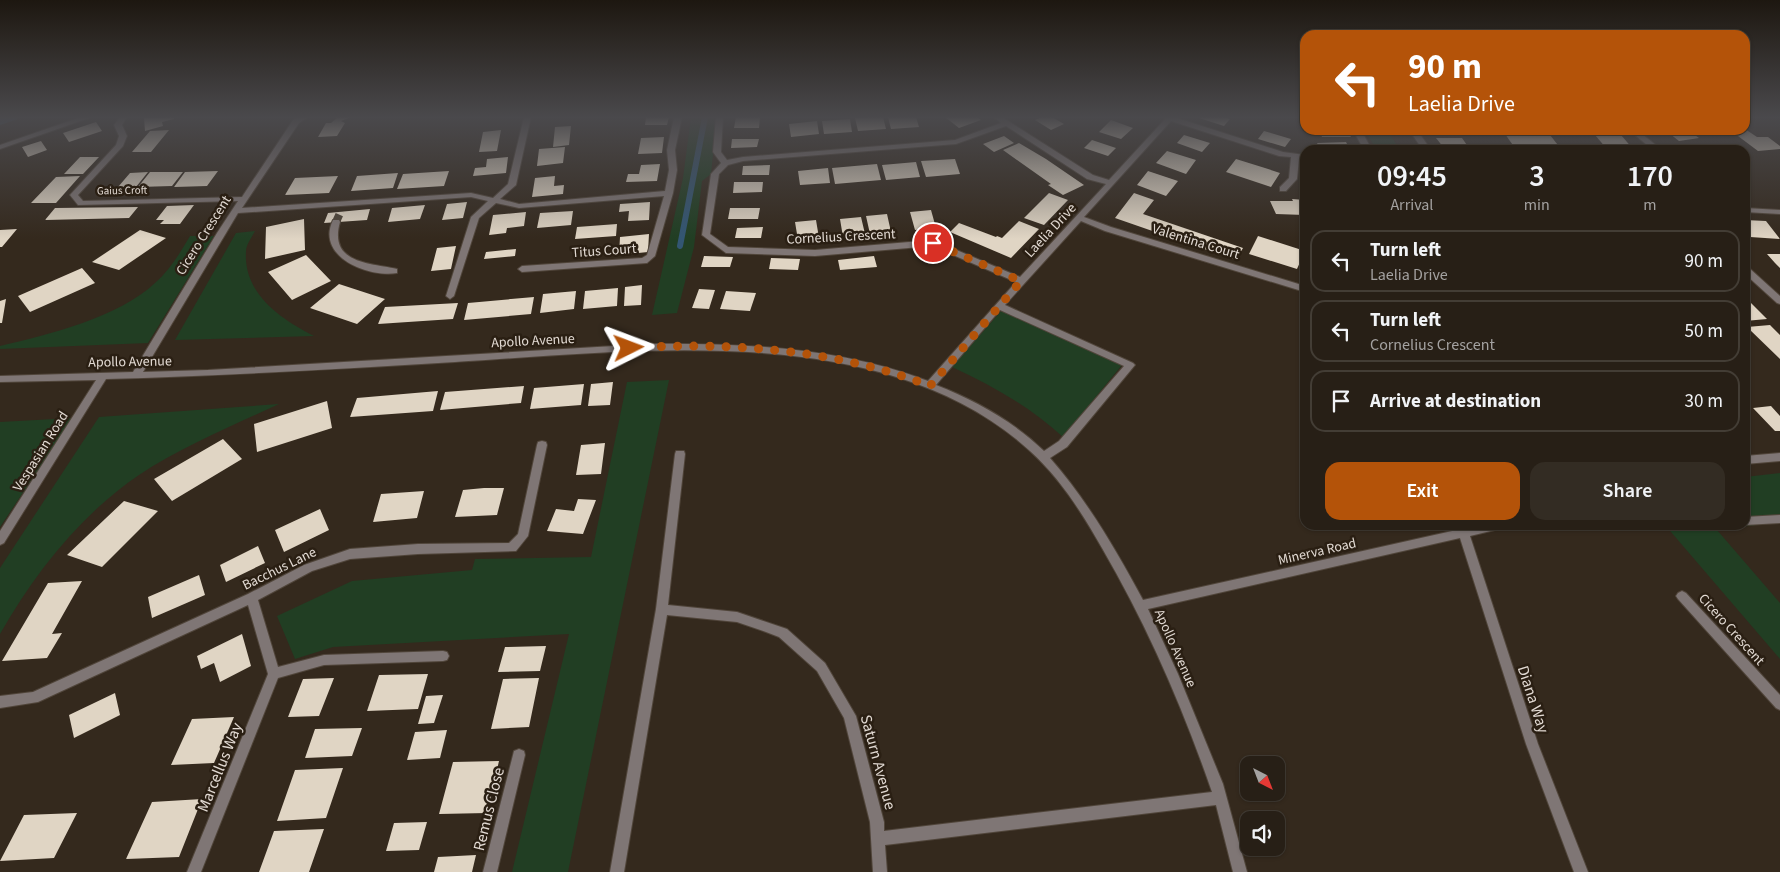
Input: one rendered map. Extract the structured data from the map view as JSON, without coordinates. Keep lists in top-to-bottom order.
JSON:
{
  "streets": {
    "street": [
      "Gaius Croft",
      "Laelia Drive",
      "Cicero Crescent",
      "Cornelius Crescent",
      "Valentina Court",
      "Titus Court",
      "Apollo Avenue",
      "Vespasian Road",
      "Minerva Road",
      "Bacchus Lane",
      "Diana Way",
      "Saturn Avenue",
      "Marcellus Way",
      "Remus Close"
    ]
  },
  "crossings": [
    ["Gaius Croft", "Cicero Crescent"],
    ["Laelia Drive", "Cornelius Crescent"],
    ["Laelia Drive", "Valentina Court"],
    ["Laelia Drive", "Apollo Avenue"],
    ["Cicero Crescent", "Apollo Avenue"],
    ["Apollo Avenue", "Vespasian Road"],
    ["Apollo Avenue", "Minerva Road"],
    ["Minerva Road", "Diana Way"]
  ],
  "north": "bottom right",
  "page": {
    "turn": ["90 m", "Laelia Drive"],
    "eta": [
      "09:45",
      "Arrival",
      "3",
      "min",
      "170",
      "m"
    ],
    "list": [
      {
        "name": "Turn left",
        "note": "Laelia Drive",
        "value": "90 m"
      },
      {
        "name": "Turn left",
        "note": "Cornelius Crescent",
        "value": "50 m"
      },
      {
        "name": "Arrive at destination",
        "value": "30 m"
      }
    ],
    "buttons": ["Exit", "Share"]
  }
}
